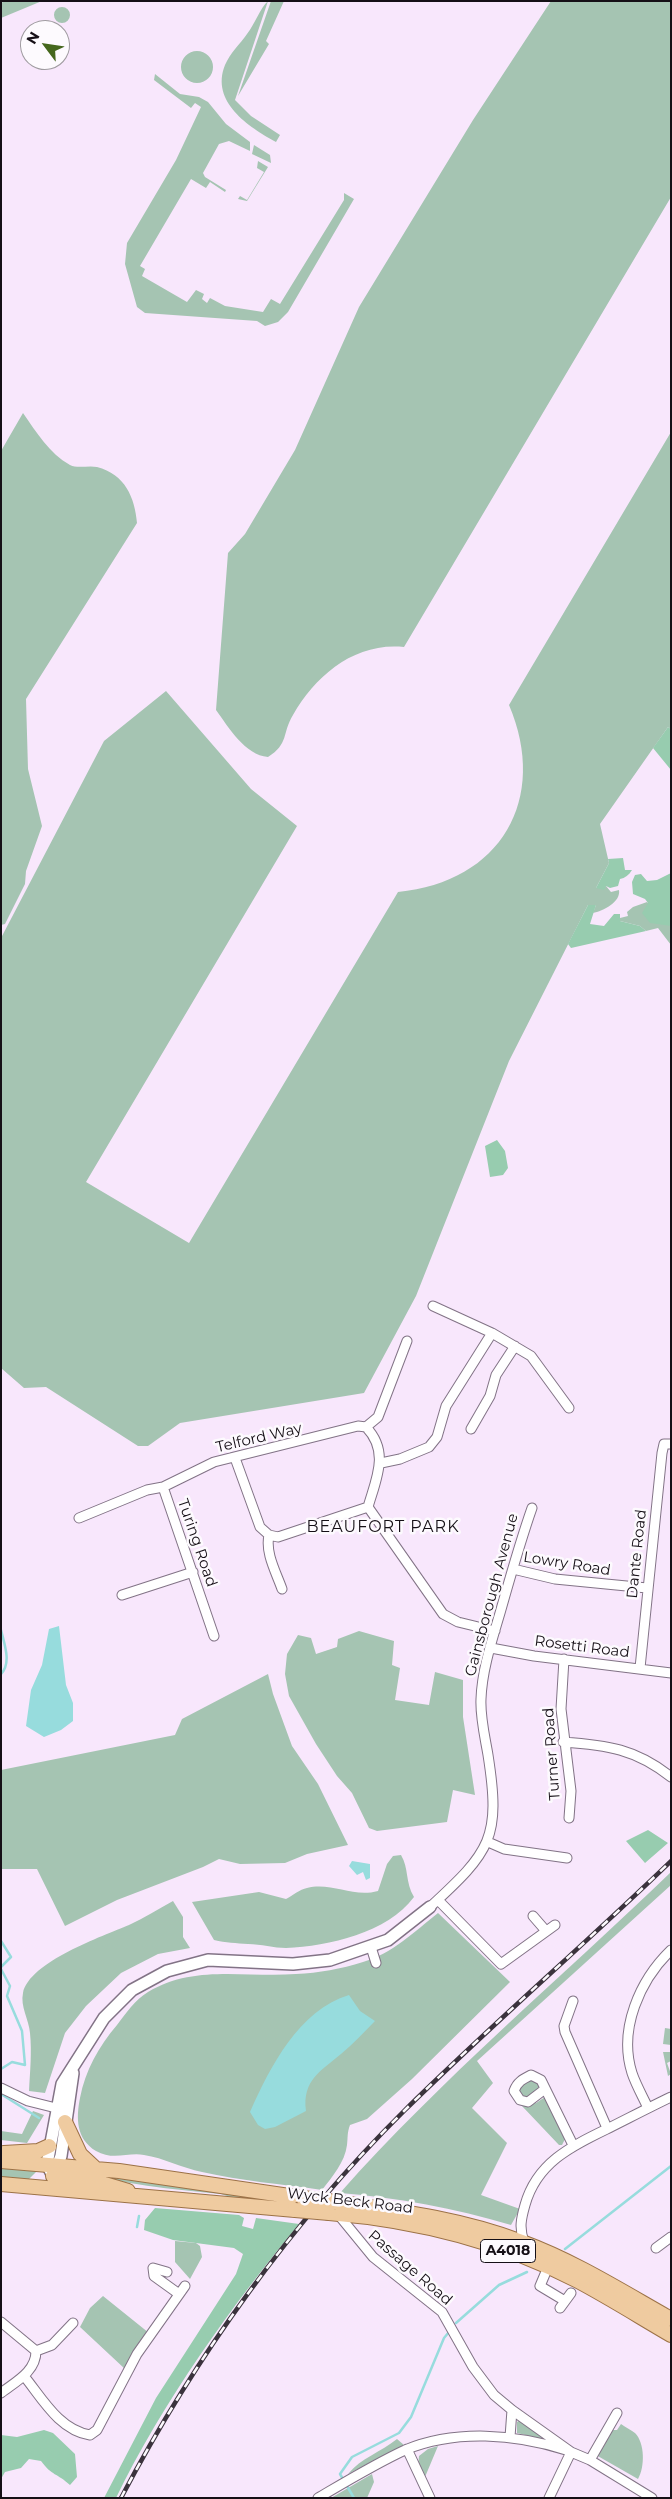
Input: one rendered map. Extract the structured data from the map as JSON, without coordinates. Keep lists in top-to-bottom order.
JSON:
{
  "streets": {
    "main road": ["Wyck Beck Road", "A4018"],
    "street": [
      "Telford Way",
      "Turing Road",
      "Dante Road",
      "Lowry Road",
      "Gainsborough Avenue",
      "Rosetti Road",
      "Turner Road",
      "Passage Road"
    ]
  },
  "crossings": [
    ["Telford Way", "Turing Road"],
    ["Dante Road", "Lowry Road"],
    ["Dante Road", "Rosetti Road"],
    ["Lowry Road", "Gainsborough Avenue"],
    ["Gainsborough Avenue", "Rosetti Road"],
    ["Gainsborough Avenue", "Wyck Beck Road"],
    ["Rosetti Road", "Turner Road"],
    ["Wyck Beck Road", "Passage Road"]
  ],
  "districts": ["BEAUFORT PARK"],
  "north": "top left"
}
